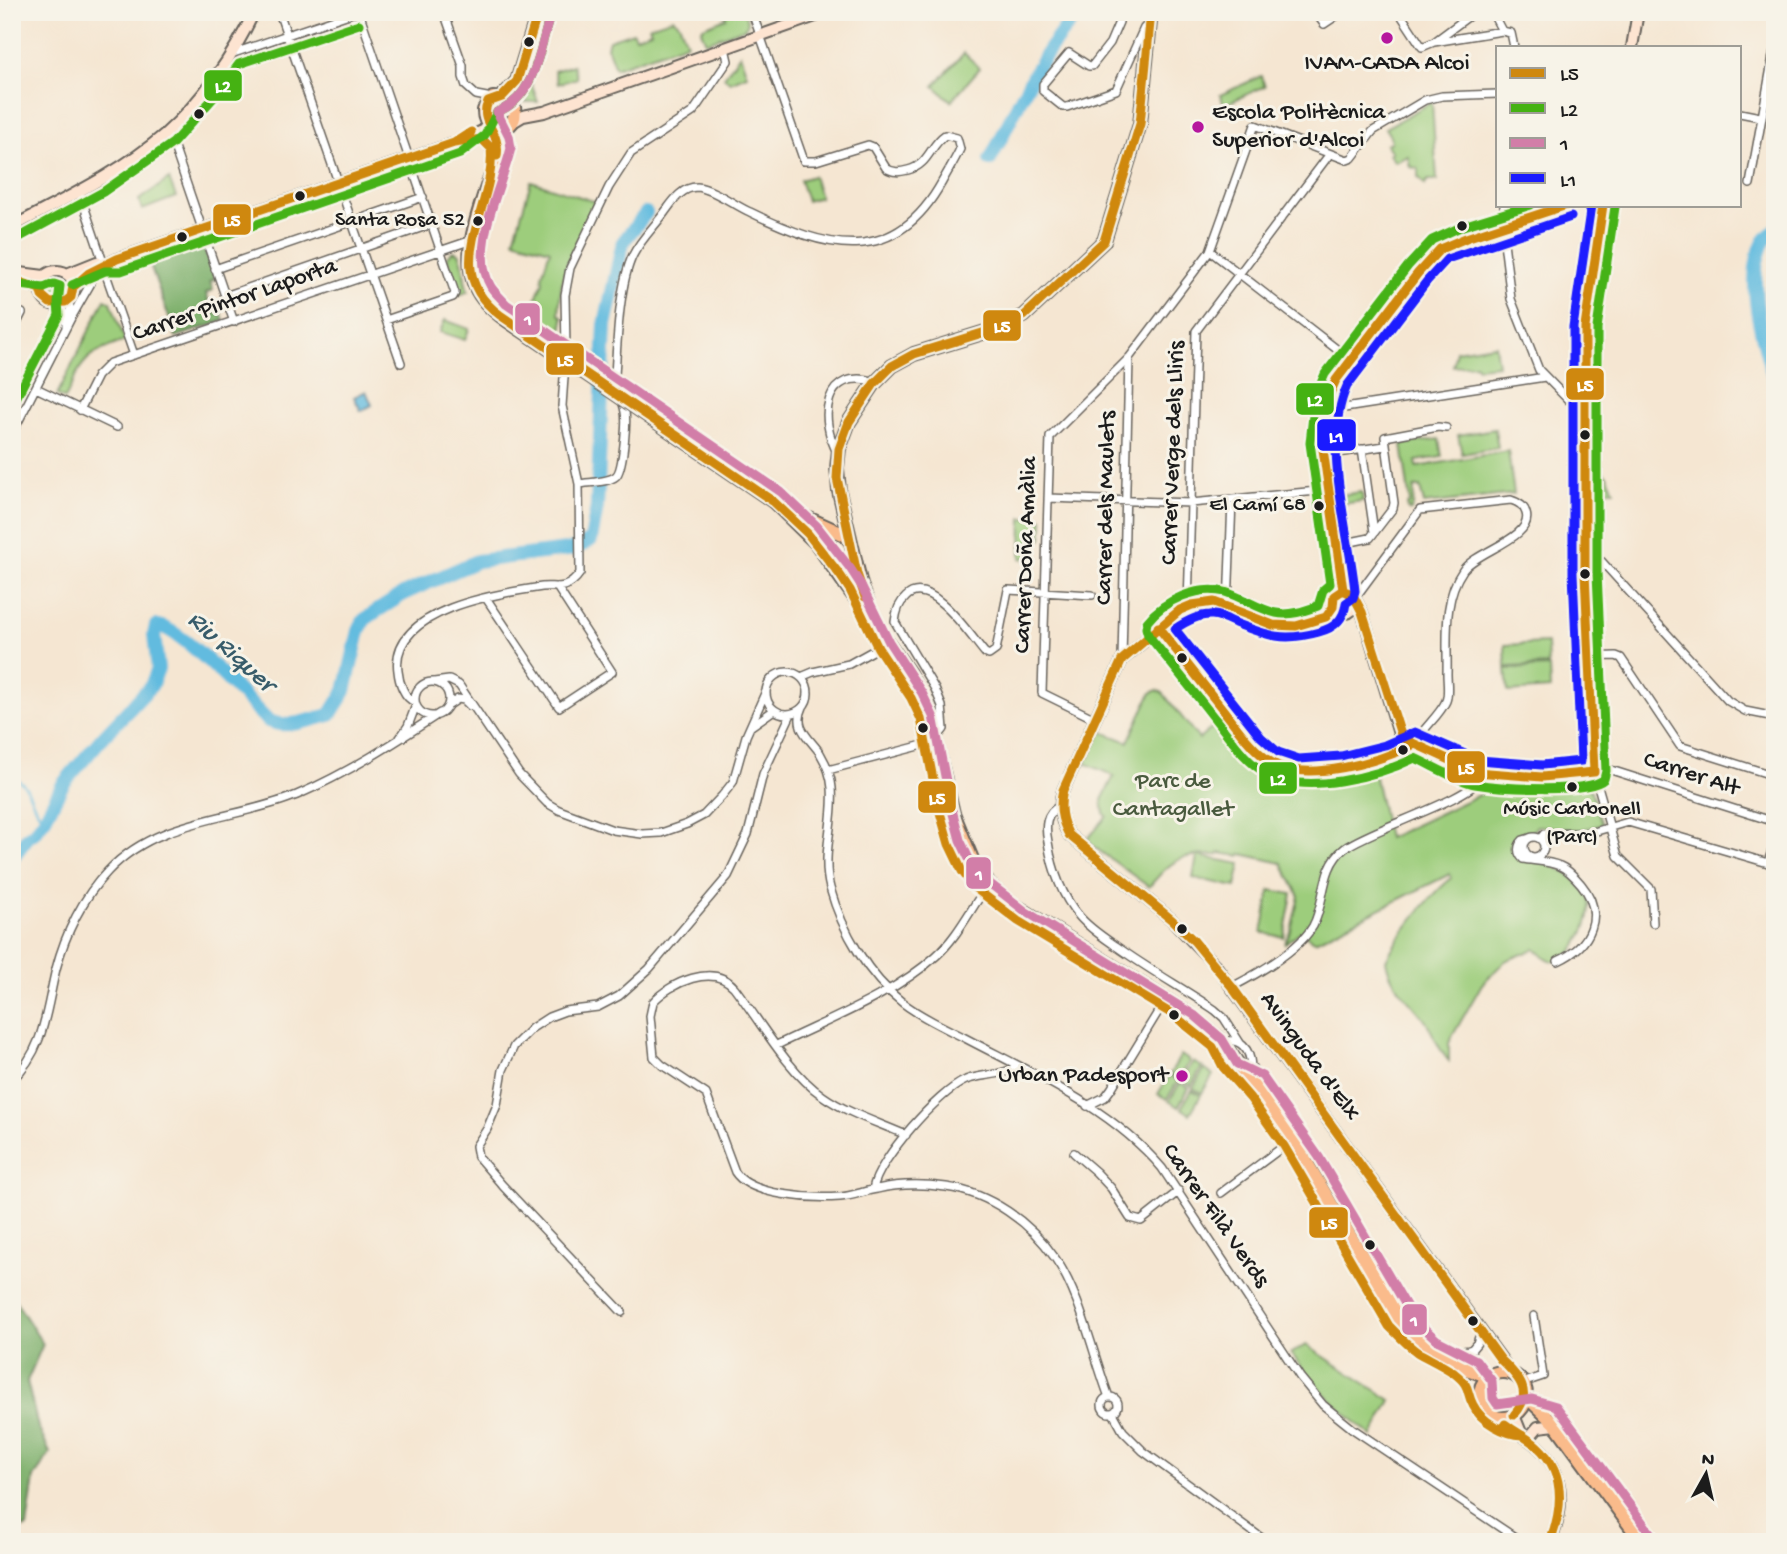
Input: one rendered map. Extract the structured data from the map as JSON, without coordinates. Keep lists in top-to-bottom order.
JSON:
{
  "streets": {
    "street": [
      "Carrer Pintor Laporta",
      "Carrer Verge dels Lliris",
      "Carrer dels Maulets",
      "Carrer Doña Amàlia",
      "Carrer Alt",
      "Avinguda d'Elx",
      "Carrer Filà Verds"
    ]
  },
  "crossings": [
    ["Carrer Verge dels Lliris", "Carrer Doña Amàlia"],
    ["Carrer dels Maulets", "Carrer Doña Amàlia"]
  ],
  "water": ["Riu Riquer"],
  "parks": ["Parc de Cantagallet"],
  "places": [
    "IVAM-CADA Alcoi",
    "Escola Politècnica Superior d'Alcoi",
    "Santa Rosa 52",
    "El Camí 68",
    "Músic Carbonell (Parc)",
    "Urban Padesport"
  ],
  "lines": [
    "transit line L5",
    "transit line L2",
    "transit line 1",
    "transit line L1"
  ],
  "legend": [
    "L5",
    "L2",
    "1",
    "L1"
  ],
  "north": "top"
}
